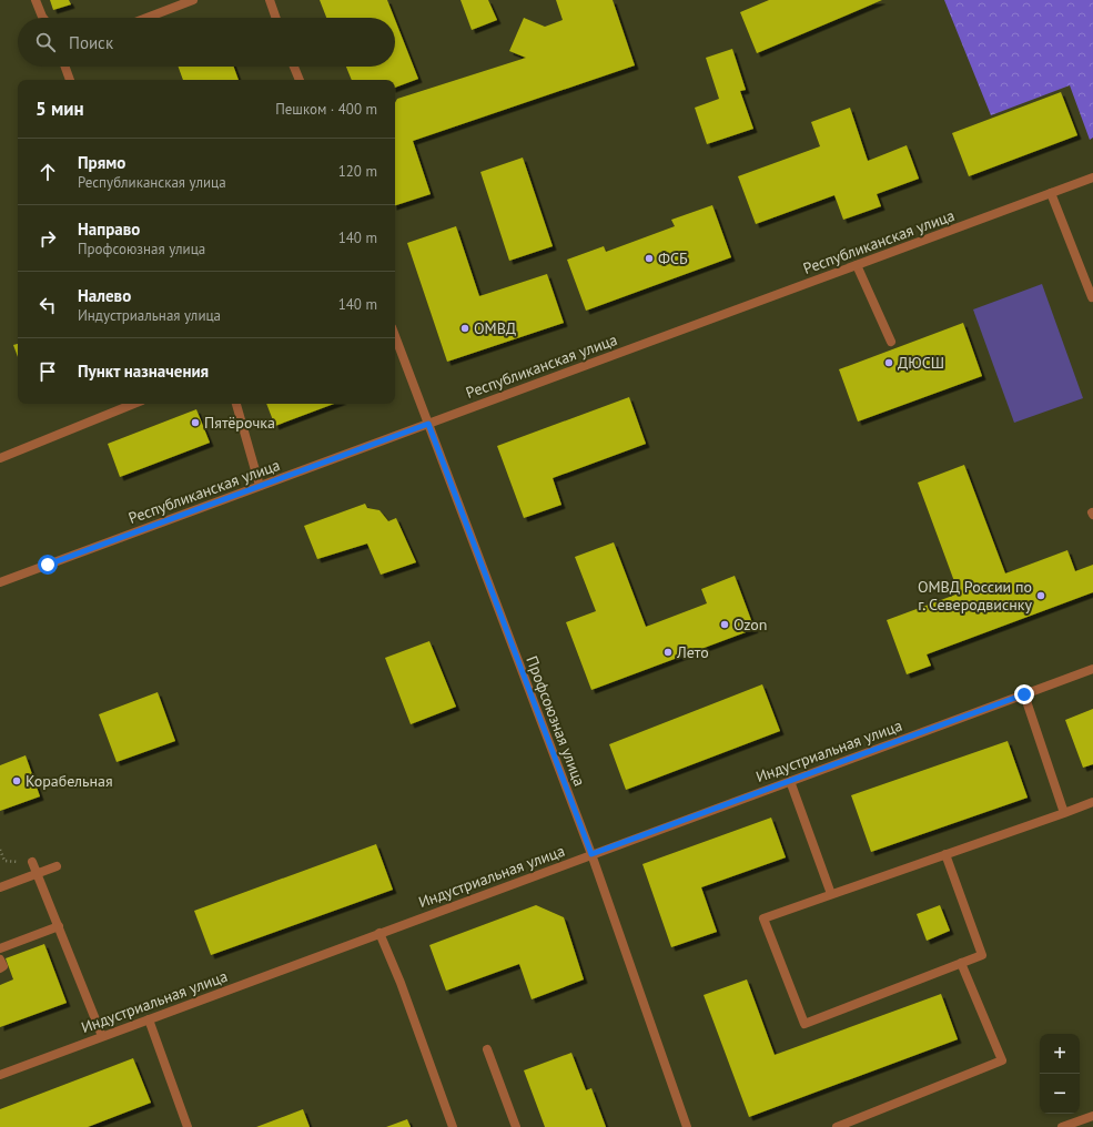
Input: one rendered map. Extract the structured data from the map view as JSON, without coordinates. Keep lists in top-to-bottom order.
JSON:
{
  "streets": {
    "street": ["Республиканская улица", "Профсоюзная улица", "Индустриальная улица"]
  },
  "crossings": [
    ["Республиканская улица", "Профсоюзная улица"],
    ["Профсоюзная улица", "Индустриальная улица"]
  ],
  "places": [
    "ФСБ",
    "ОМВД",
    "ДЮСШ",
    "Пятёрочка",
    "ОМВД России по г. Северодвиснку",
    "Ozon",
    "Лето",
    "Корабельная"
  ],
  "page": {
    "search": "Поиск",
    "heading": ["5 мин", "Пешком · 400 m"],
    "list": [
      ["Прямо", "Республиканская улица", "120 m"],
      ["Направо", "Профсоюзная улица", "140 m"],
      ["Налево", "Индустриальная улица", "140 m"],
      "Пункт назначения"
    ],
    "map_buttons": ["+", "−"]
  }
}
